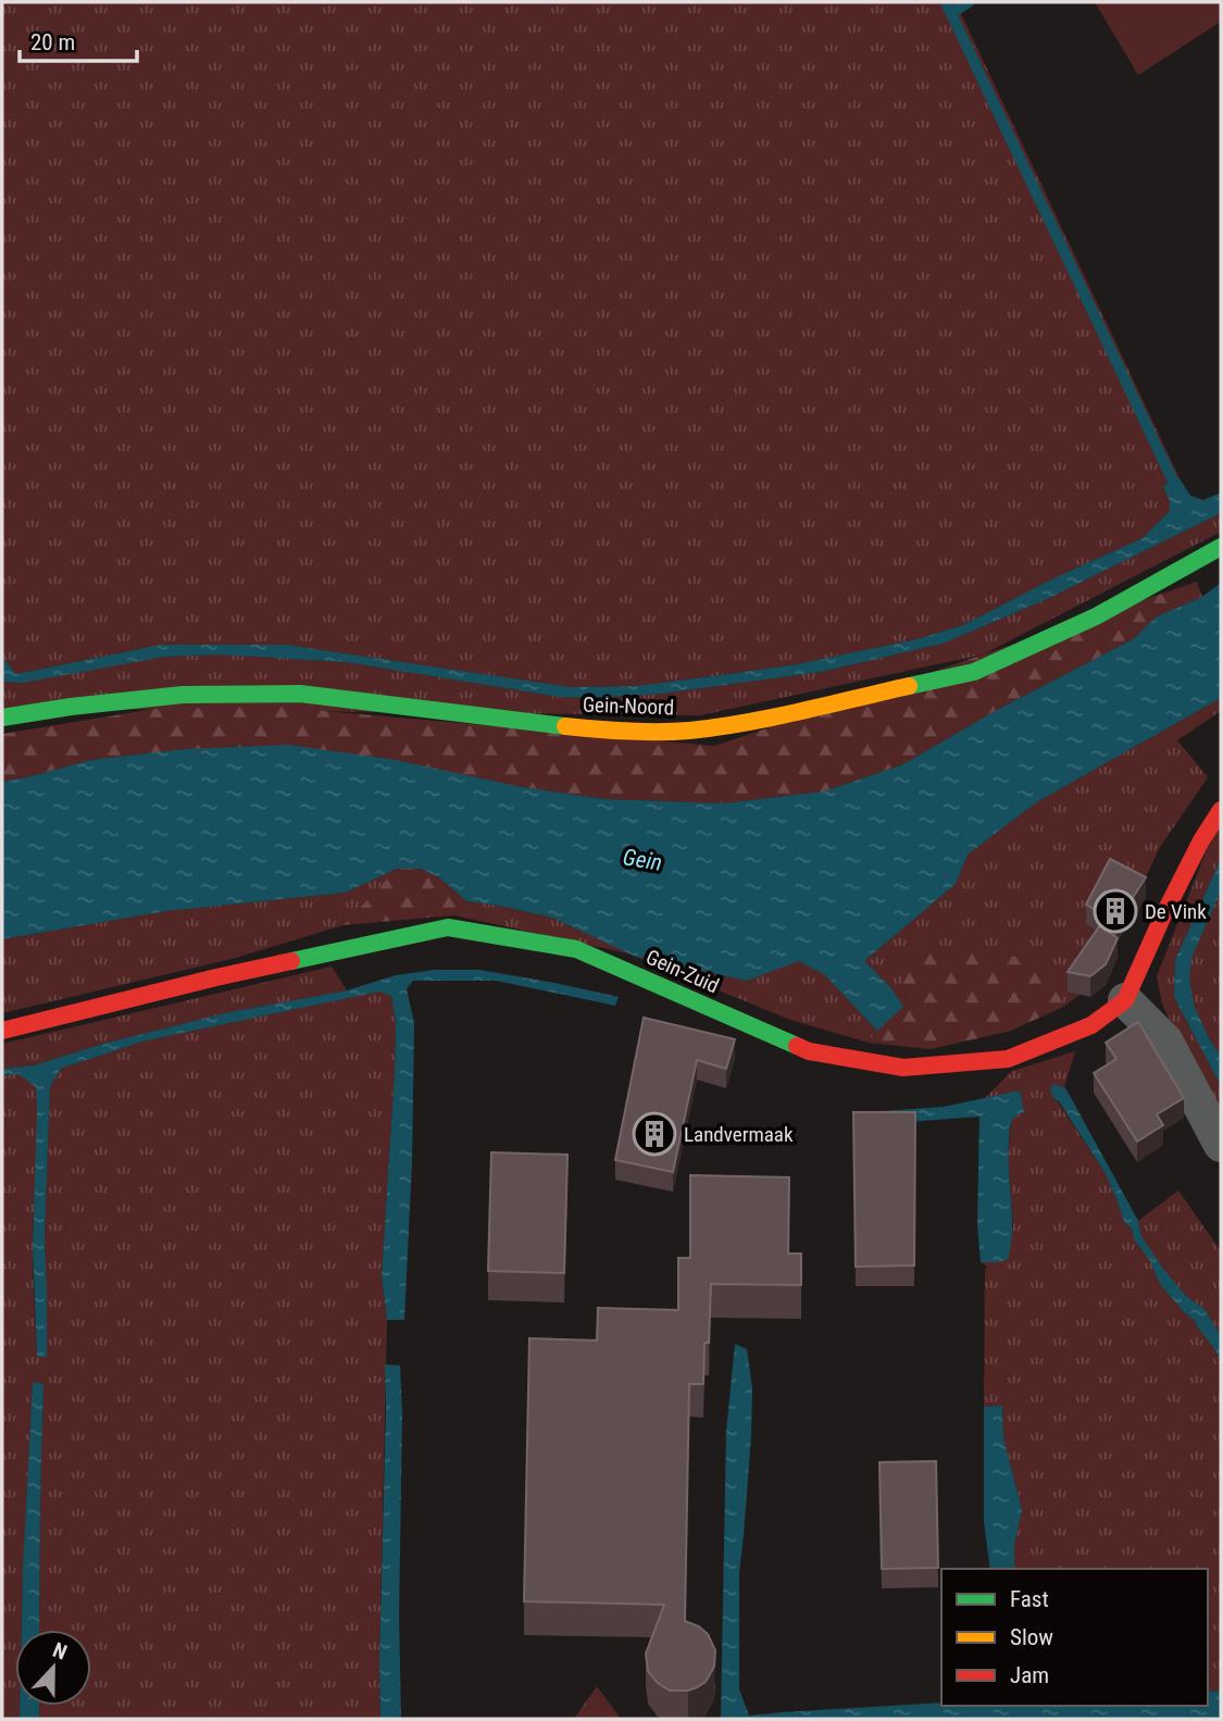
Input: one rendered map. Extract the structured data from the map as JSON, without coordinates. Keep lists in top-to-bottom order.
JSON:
{
  "streets": {
    "street": ["Gein-Noord", "Gein-Zuid"]
  },
  "water": ["Gein"],
  "places": {
    "building": ["De Vink", "Landvermaak"]
  },
  "legend": ["Fast", "Slow", "Jam"],
  "scale_bar": "20 m",
  "north": "top"
}
